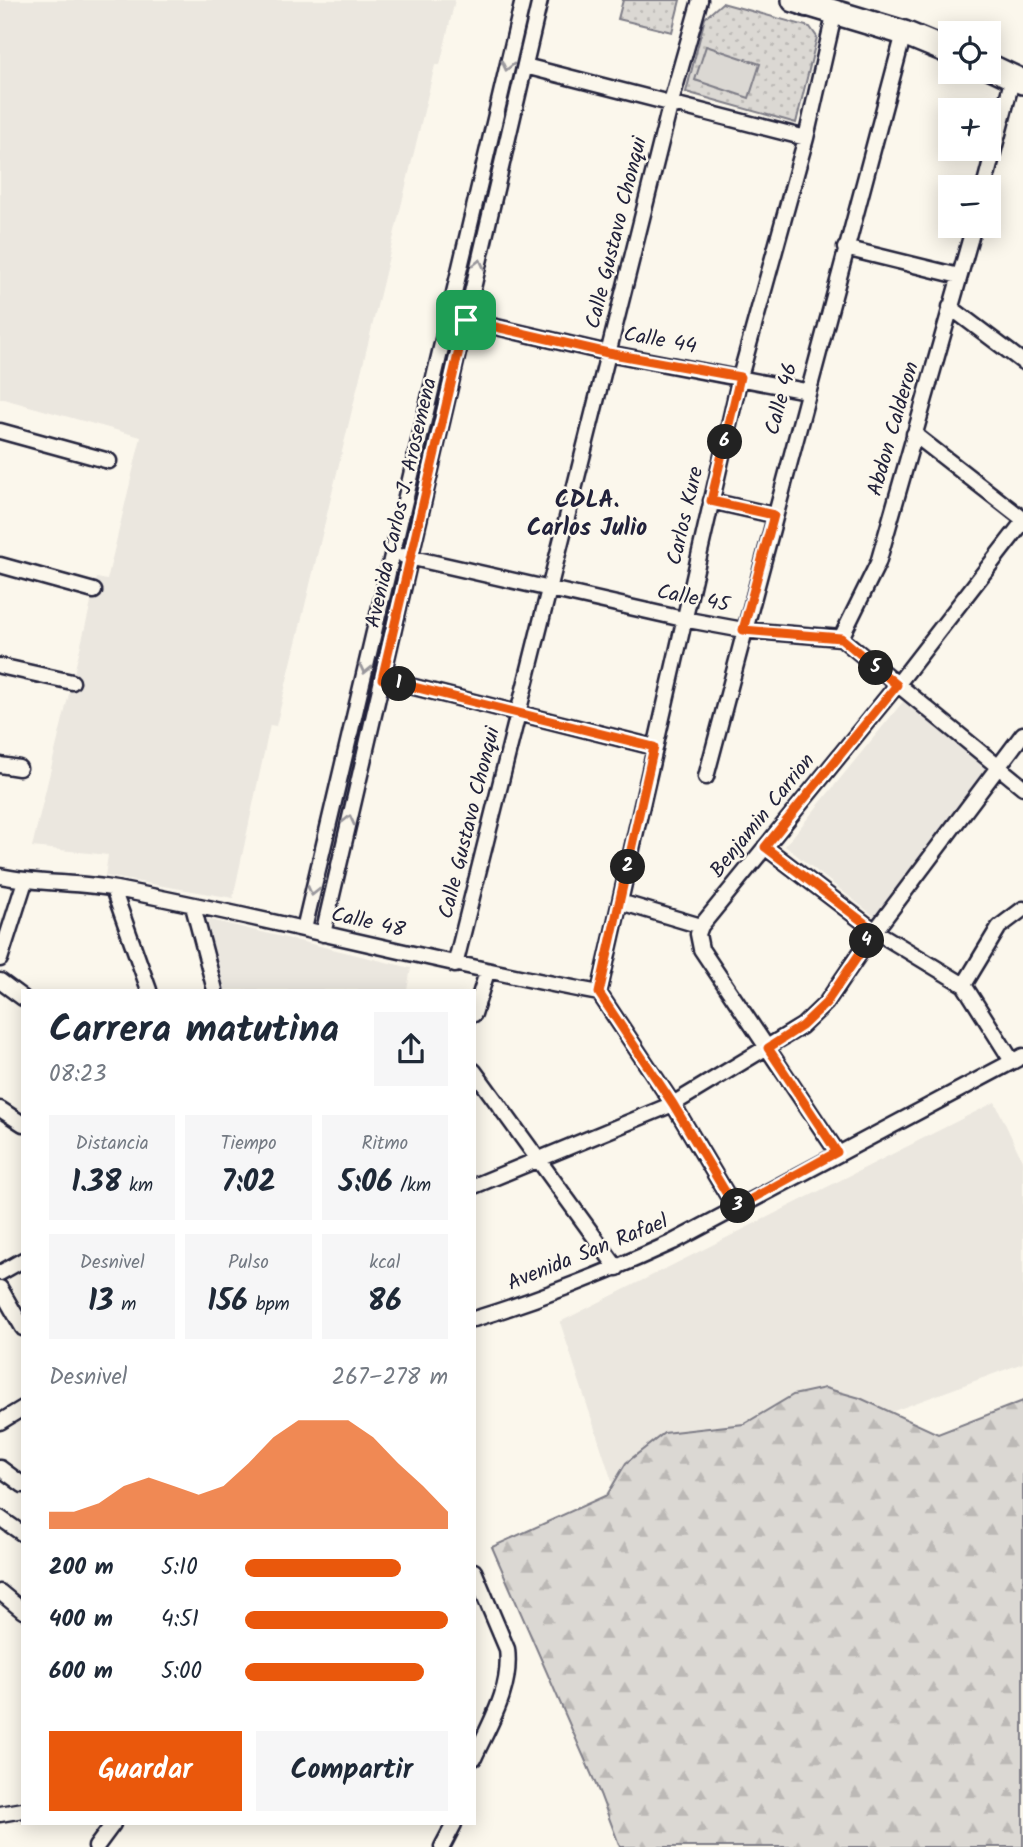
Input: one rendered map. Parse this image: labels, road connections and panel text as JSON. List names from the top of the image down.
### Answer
{
  "streets": {
    "street": [
      "Calle Gustavo Chonqui",
      "Calle 44",
      "Calle 46",
      "Abdon Calderon",
      "Avenida Carlos J. Arosemena",
      "Carlos Kure",
      "Calle 45",
      "Benjamin Carrion",
      "Calle 48",
      "Avenida San Rafael"
    ]
  },
  "crossings": [
    ["Calle Gustavo Chonqui", "Calle 44"],
    ["Calle Gustavo Chonqui", "Calle 45"],
    ["Calle Gustavo Chonqui", "Calle 48"],
    ["Calle 44", "Calle 46"],
    ["Calle 44", "Avenida Carlos J. Arosemena"],
    ["Calle 44", "Carlos Kure"],
    ["Calle 46", "Calle 45"],
    ["Abdon Calderon", "Calle 45"],
    ["Avenida Carlos J. Arosemena", "Calle 45"],
    ["Avenida Carlos J. Arosemena", "Calle 48"],
    ["Carlos Kure", "Calle 45"],
    ["Carlos Kure", "Calle 48"]
  ],
  "districts": ["CDLA. Carlos Julio"],
  "page": {
    "map_buttons": ["+", "−"],
    "pins": [
      "6",
      "5",
      "1",
      "2",
      "4",
      "3"
    ],
    "heading": ["Carrera matutina", "08:23"],
    "stats": [
      ["Distancia", "1.38 km"],
      ["Tiempo", "7:02"],
      ["Ritmo", "5:06 /km"],
      ["Desnivel", "13 m"],
      ["Pulso", "156 bpm"],
      ["kcal", "86"]
    ],
    "chart": ["Desnivel", "267–278 m"],
    "list": [
      {
        "name": "200 m",
        "note": "5:10"
      },
      {
        "name": "400 m",
        "note": "4:51"
      },
      {
        "name": "600 m",
        "note": "5:00"
      }
    ],
    "buttons": ["Guardar", "Compartir"]
  }
}
